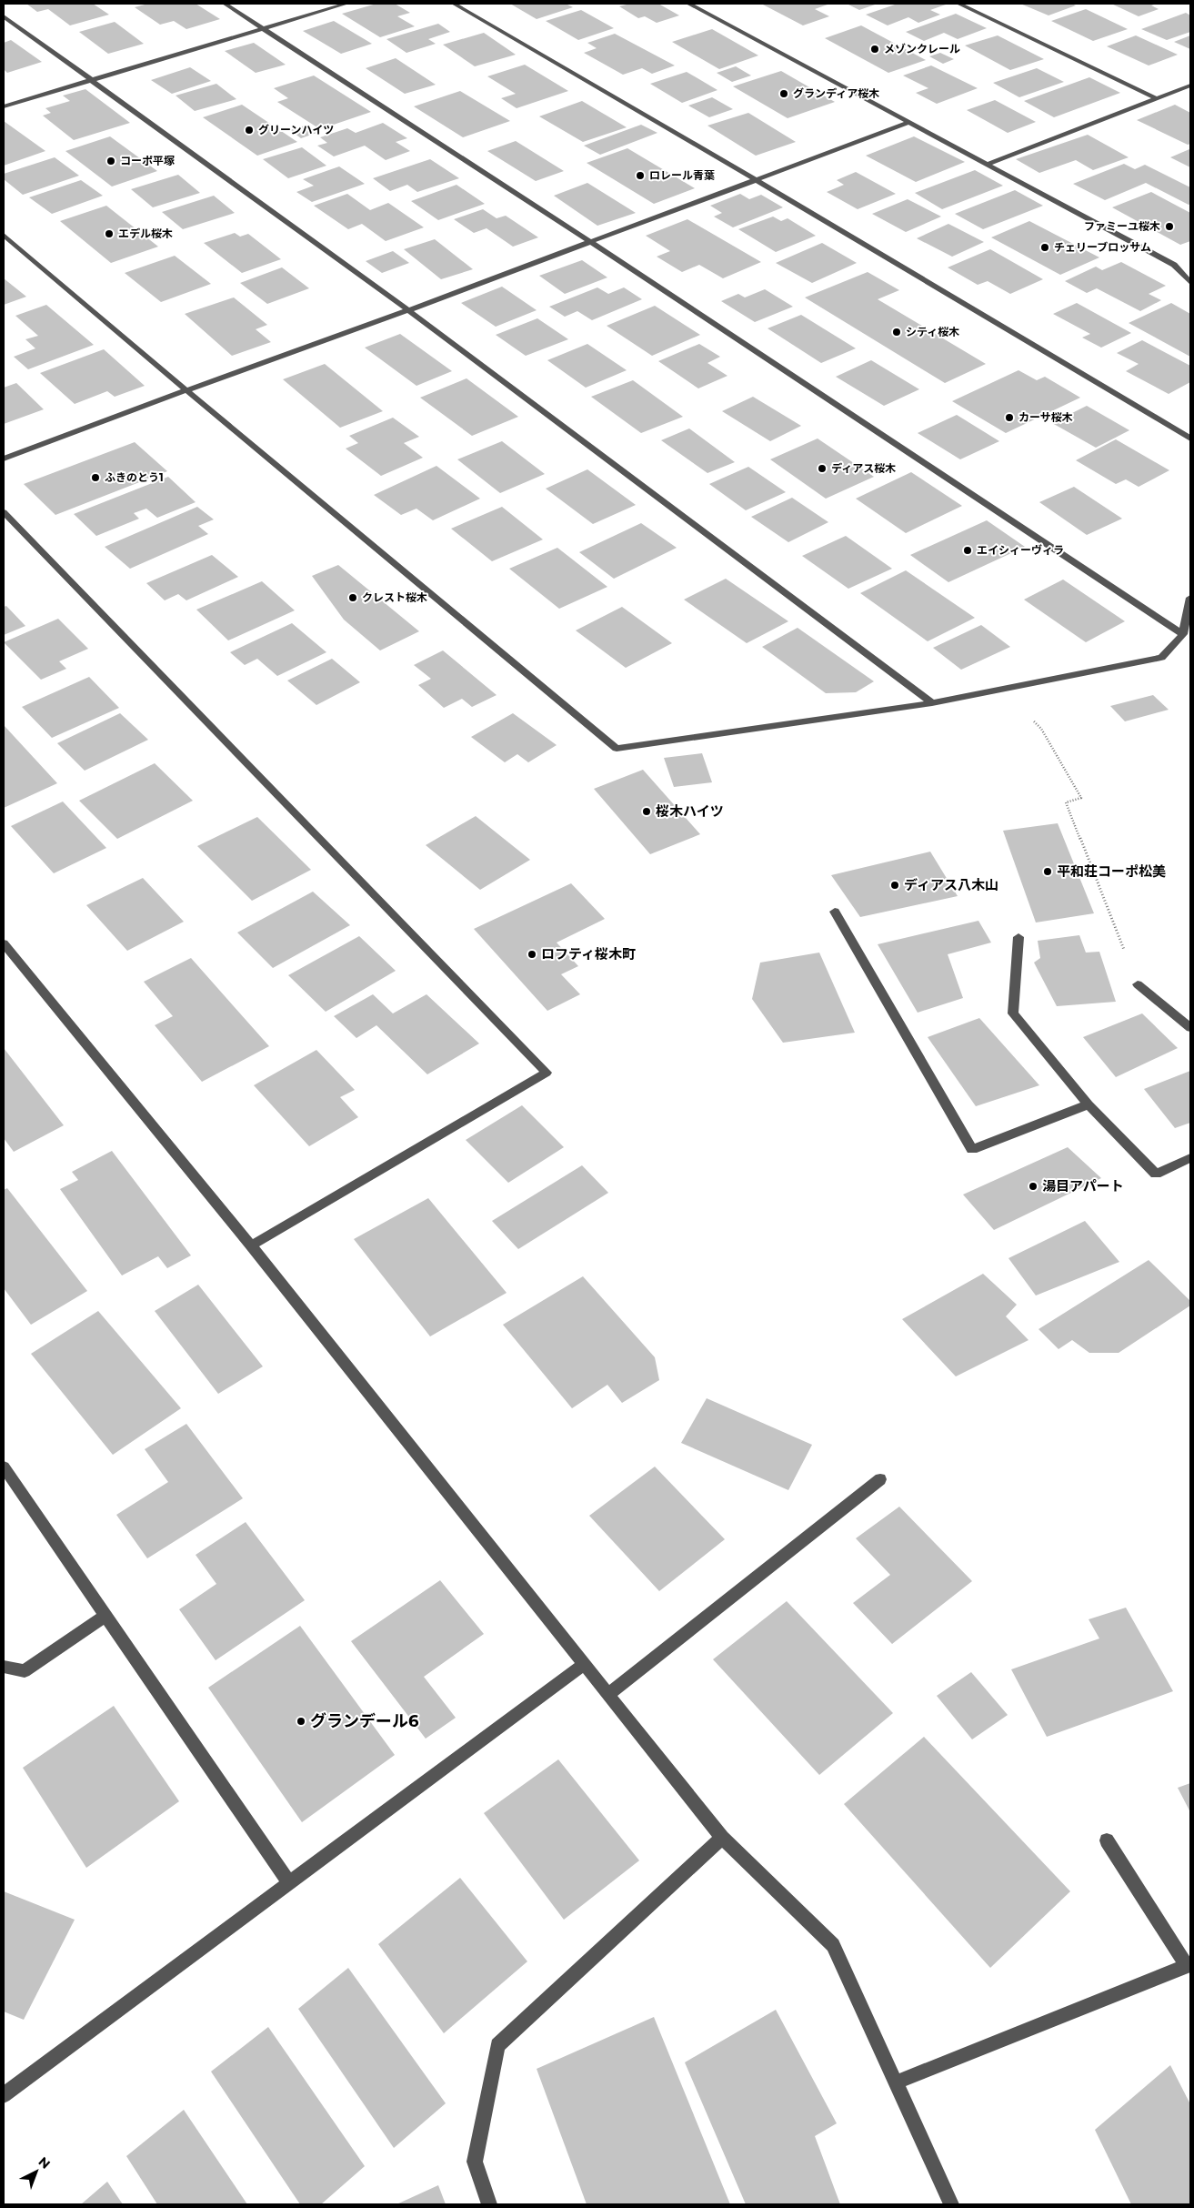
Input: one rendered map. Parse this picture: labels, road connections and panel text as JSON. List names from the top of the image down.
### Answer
{
  "places": [
    "メゾンクレール",
    "グランディア桜木",
    "グリーンハイツ",
    "コーポ平塚",
    "ロレール青葉",
    "ファミーユ桜木",
    "エデル桜木",
    "チェリーブロッサム",
    "シティ桜木",
    "カーサ桜木",
    "ディアス桜木",
    "ふきのとう1",
    "エイシィーヴィラ",
    "クレスト桜木",
    "桜木ハイツ",
    "平和荘コーポ松美",
    "ディアス八木山",
    "ロフティ桜木町",
    "湯目アパート",
    "グランデール6"
  ],
  "north": "top right"
}
